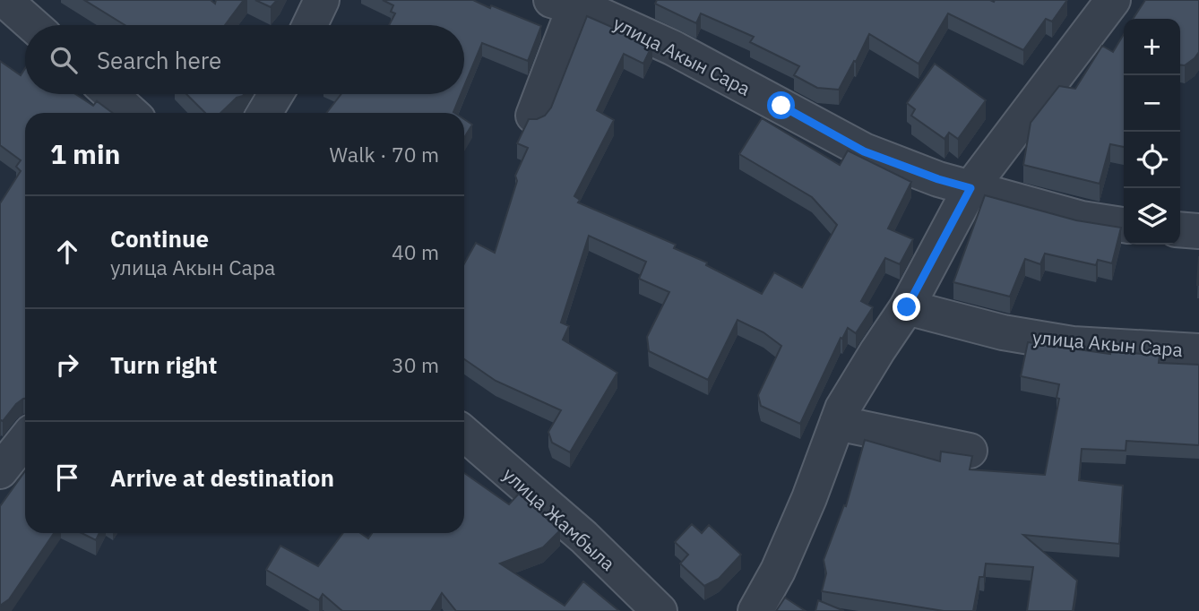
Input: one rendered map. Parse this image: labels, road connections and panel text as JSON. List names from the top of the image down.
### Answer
{
  "streets": {
    "street": ["улица Акын Сара", "улица Жамбыла"]
  },
  "page": {
    "map_buttons": ["+", "−"],
    "search": "Search here",
    "heading": ["1 min", "Walk · 70 m"],
    "list": [
      ["Continue", "улица Акын Сара", "40 m"],
      ["Turn right", "30 m"],
      "Arrive at destination"
    ]
  }
}
